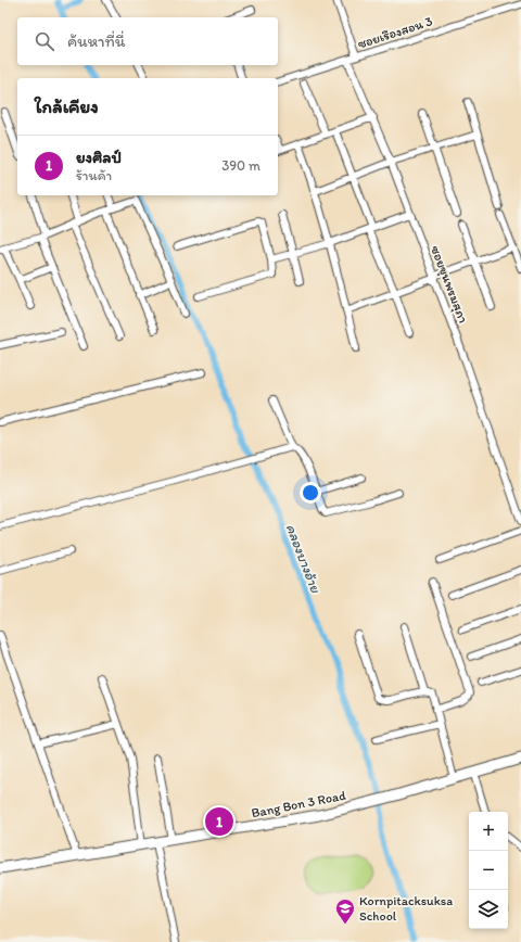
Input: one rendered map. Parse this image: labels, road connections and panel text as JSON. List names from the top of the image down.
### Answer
{
  "streets": {
    "main road": ["Bang Bon 3 Road"],
    "street": ["ซอยเรืองสอน 3", "ซอยขุนพรมสุภา"]
  },
  "crossings": [
    ["ซอยเรืองสอน 3", "ซอยขุนพรมสุภา"]
  ],
  "water": ["คลองบางอ้าย"],
  "places": {
    "school or university": ["Kornpitacksuksa School"]
  },
  "page": {
    "search": "ค้นหาที่นี่",
    "heading": "ใกล้เคียง",
    "list": [
      {
        "mark": "1",
        "name": "ยงศิลป์",
        "note": "ร้านค้า",
        "value": "390 m"
      }
    ],
    "pins": "1",
    "map_buttons": ["+", "−"]
  }
}
